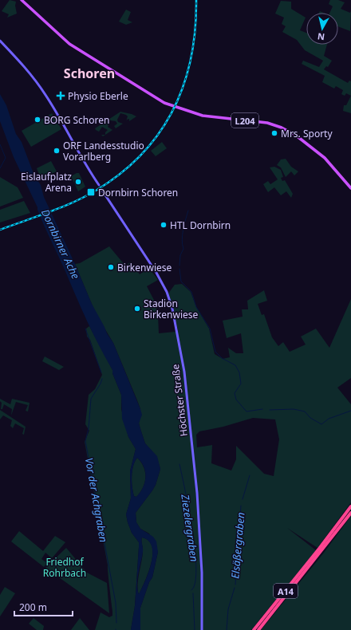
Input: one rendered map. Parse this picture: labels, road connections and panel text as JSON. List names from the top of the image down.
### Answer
{
  "streets": {
    "highway": ["A14"],
    "main road": ["L204", "Höchster Straße"]
  },
  "districts": ["Schoren"],
  "water": [
    "Dornbirner Ache",
    "Vor der Achgraben",
    "Ziezelergraben",
    "Elsäßergraben"
  ],
  "parks": ["Friedhof Rohrbach"],
  "places": {
    "health": ["Physio Eberle"],
    "other": [
      "BORG Schoren",
      "Mrs. Sporty",
      "ORF Landesstudio Vorarlberg",
      "Eislaufplatz Arena",
      "HTL Dornbirn",
      "Birkenwiese",
      "Stadion Birkenwiese"
    ],
    "transit": ["Dornbirn Schoren"]
  },
  "scale_bar": "200 m",
  "north": "bottom"
}
